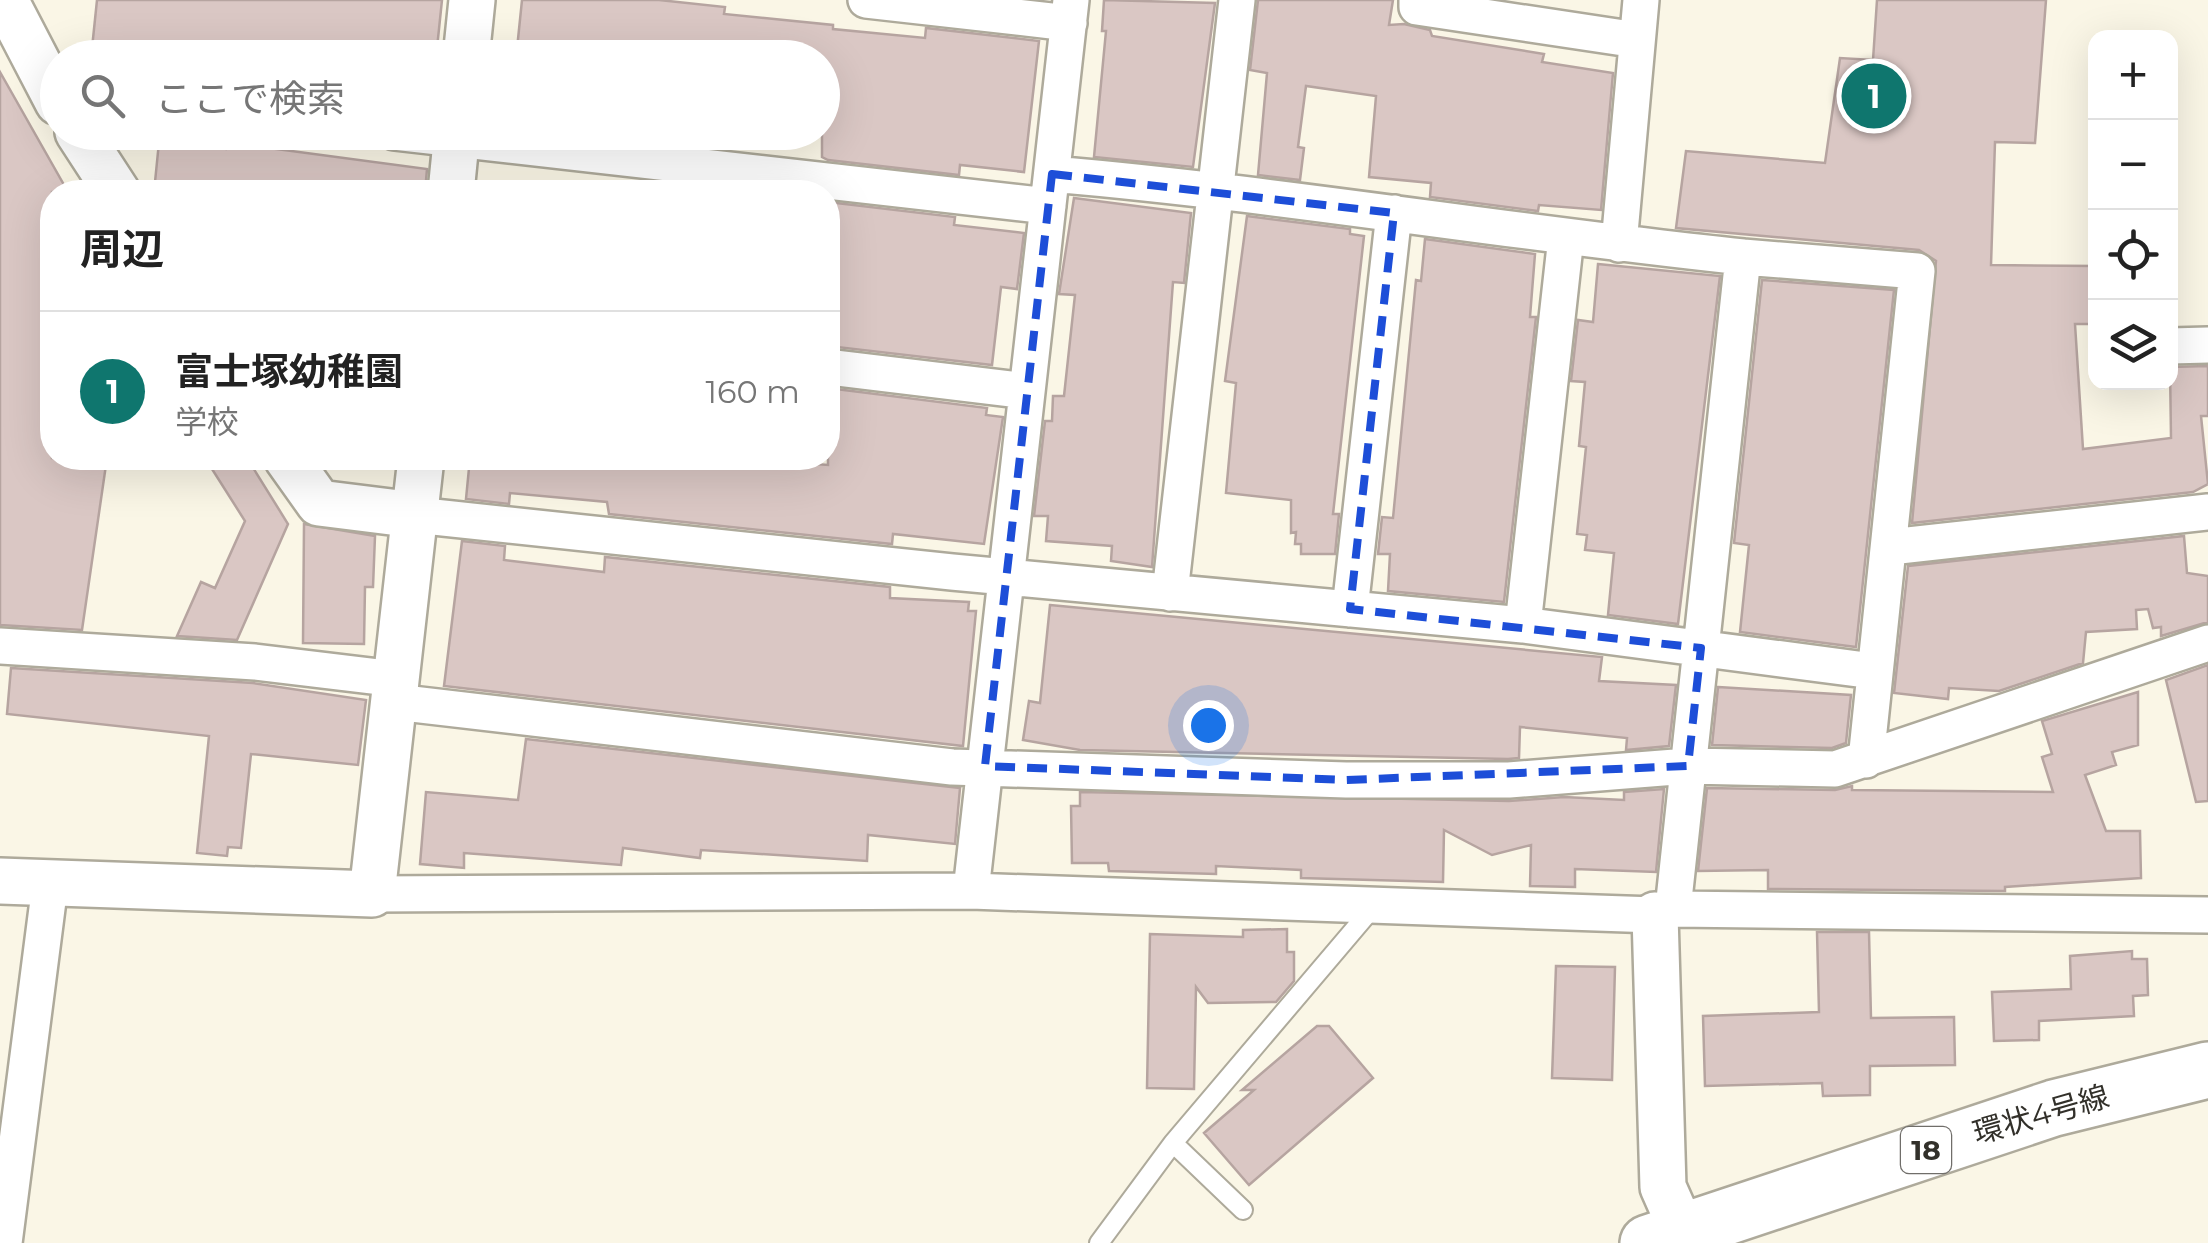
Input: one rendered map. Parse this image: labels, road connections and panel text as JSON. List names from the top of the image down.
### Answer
{
  "streets": {
    "main road": ["環状4号線", "18"]
  },
  "page": {
    "map_buttons": ["+", "−"],
    "search": "ここで検索",
    "pins": "1",
    "heading": "周辺",
    "list": [
      {
        "mark": "1",
        "name": "富士塚幼稚園",
        "note": "学校",
        "value": "160 m"
      }
    ]
  }
}
